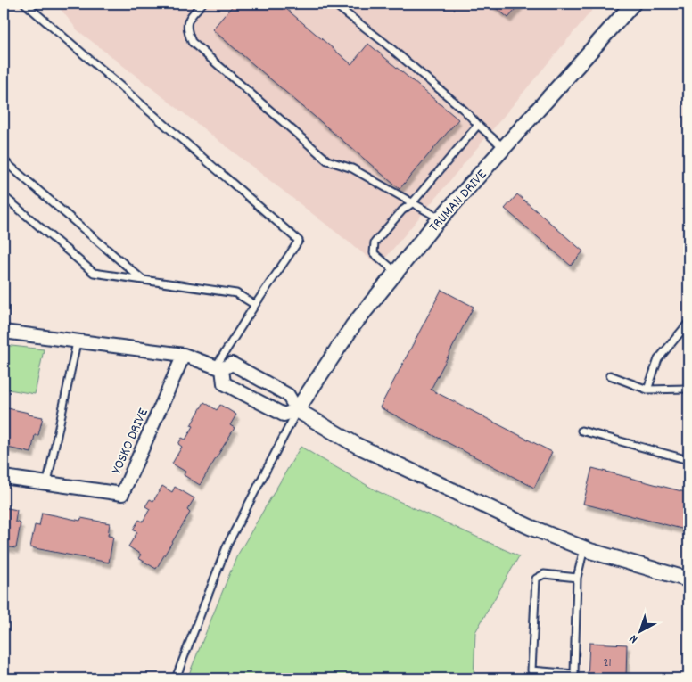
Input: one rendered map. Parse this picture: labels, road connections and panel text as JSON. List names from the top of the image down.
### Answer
{
  "streets": {
    "street": ["TRUMAN DRIVE", "YOSKO DRIVE"]
  },
  "house_numbers": ["21"],
  "north": "bottom left"
}
